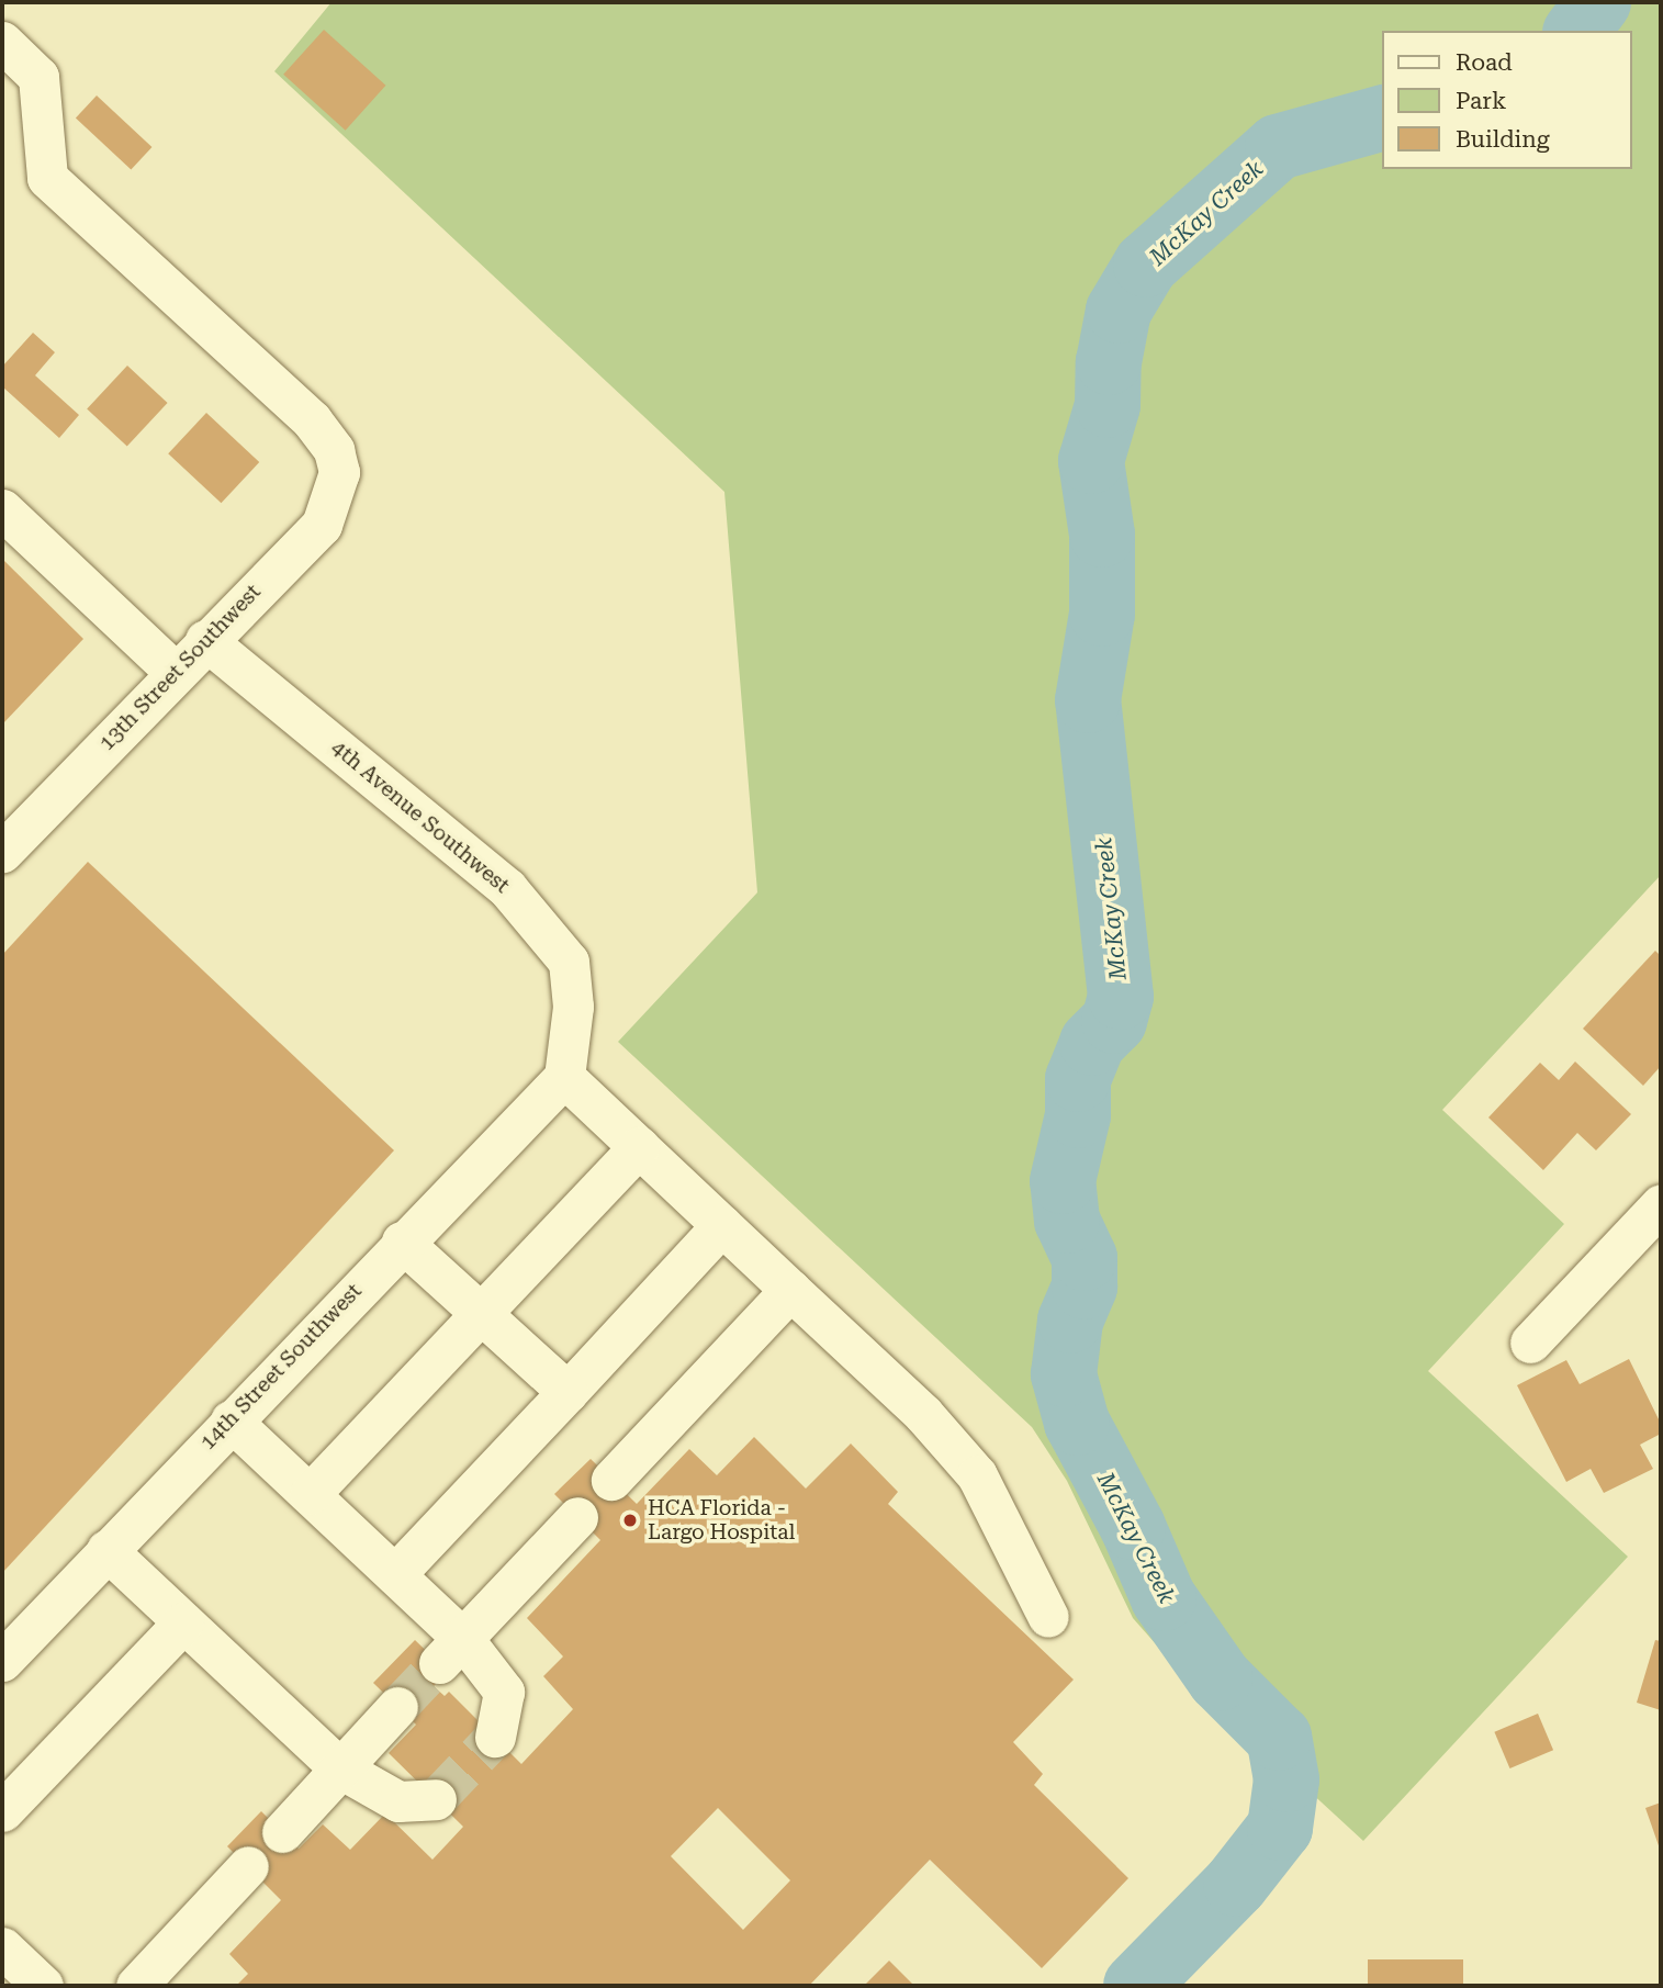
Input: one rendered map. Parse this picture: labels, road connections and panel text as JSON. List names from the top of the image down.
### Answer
{
  "streets": {
    "street": ["13th Street Southwest", "4th Avenue Southwest", "14th Street Southwest"]
  },
  "crossings": [
    ["13th Street Southwest", "4th Avenue Southwest"],
    ["4th Avenue Southwest", "14th Street Southwest"]
  ],
  "water": ["McKay Creek"],
  "places": ["HCA Florida - Largo Hospital"],
  "legend": ["Road", "Park", "Building"]
}
